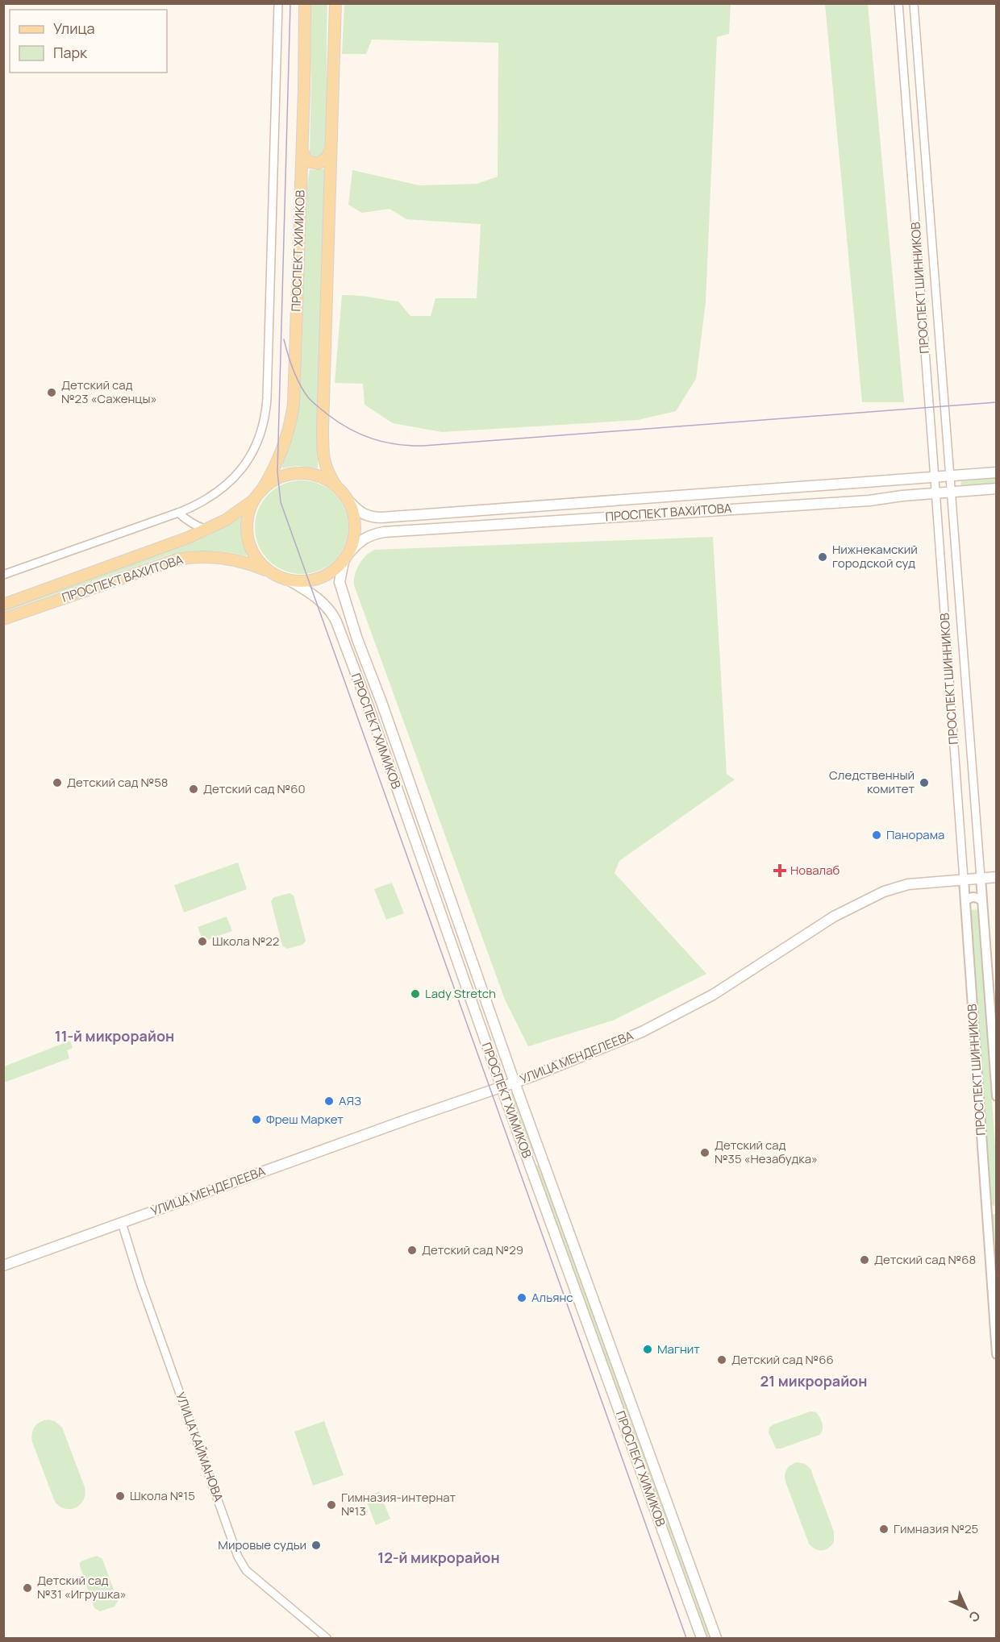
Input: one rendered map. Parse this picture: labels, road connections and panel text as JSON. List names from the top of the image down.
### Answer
{
  "streets": {
    "main road": ["ПРОСПЕКТ ХИМИКОВ", "ПРОСПЕКТ ВАХИТОВА", "УЛИЦА МЕНДЕЛЕЕВА"],
    "street": ["ПРОСПЕКТ ШИННИКОВ", "УЛИЦА КАЙМАНОВА"]
  },
  "crossings": [
    ["ПРОСПЕКТ ХИМИКОВ", "ПРОСПЕКТ ВАХИТОВА"],
    ["ПРОСПЕКТ ХИМИКОВ", "УЛИЦА МЕНДЕЛЕЕВА"],
    ["ПРОСПЕКТ ШИННИКОВ", "ПРОСПЕКТ ВАХИТОВА"],
    ["ПРОСПЕКТ ШИННИКОВ", "УЛИЦА МЕНДЕЛЕЕВА"],
    ["УЛИЦА МЕНДЕЛЕЕВА", "УЛИЦА КАЙМАНОВА"]
  ],
  "districts": ["11-й микрорайон", "21 микрорайон", "12-й микрорайон"],
  "places": {
    "other": [
      "Детский сад №23 «Саженцы»",
      "Нижнекамский городской суд",
      "Детский сад №58",
      "Следственный комитет",
      "Детский сад №60",
      "Панорама",
      "Школа №22",
      "Lady Stretch",
      "АЯЗ",
      "Фреш Маркет",
      "Детский сад №35 «Незабудка»",
      "Детский сад №29",
      "Детский сад №68",
      "Альянс",
      "Магнит",
      "Детский сад №66",
      "Школа №15",
      "Гимназия-интернат №13",
      "Гимназия №25",
      "Мировые судьи",
      "Детский сад №31 «Игрушка»"
    ],
    "health": ["Новалаб"]
  },
  "legend": ["Улица", "Парк"],
  "north": "bottom right"
}
